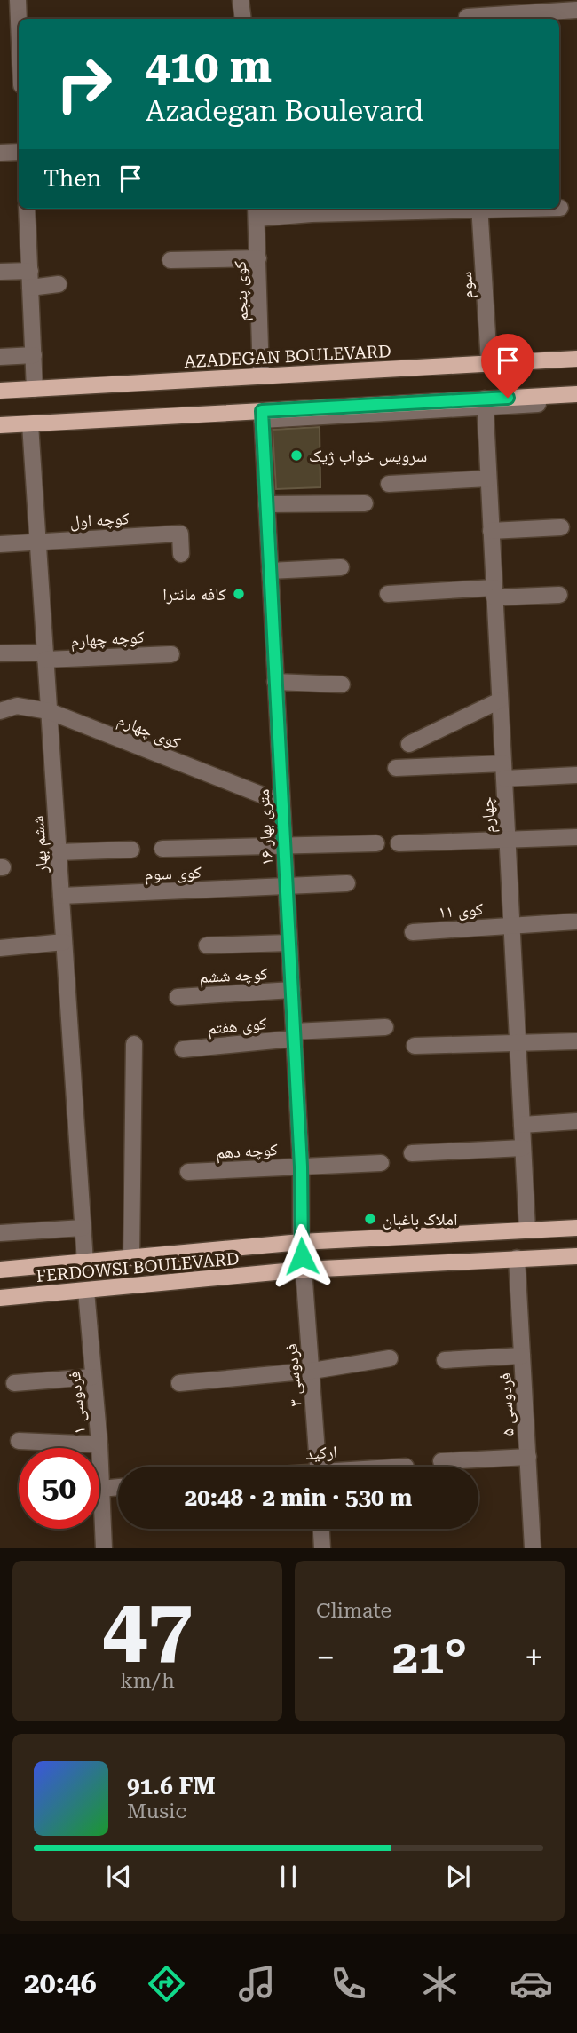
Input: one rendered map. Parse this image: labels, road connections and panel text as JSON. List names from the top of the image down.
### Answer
{
  "streets": {
    "main road": ["AZADEGAN BOULEVARD", "FERDOWSI BOULEVARD"],
    "street": [
      "سوم",
      "کوی پنجم",
      "کوچه اول",
      "کوچه چهارم",
      "کوی چهارم",
      "چهارم",
      "۱۶ متری بهار",
      "ششم بهار",
      "کوی سوم",
      "کوی ۱۱",
      "کوچه ششم",
      "کوی هفتم",
      "کوچه دهم",
      "فردوسی ۳",
      "فردوسی ۱",
      "فردوسی ۵"
    ]
  },
  "crossings": [
    ["سوم", "AZADEGAN BOULEVARD"],
    ["کوی پنجم", "AZADEGAN BOULEVARD"],
    ["کوچه اول", "ششم بهار"],
    ["کوچه چهارم", "ششم بهار"],
    ["کوی چهارم", "۱۶ متری بهار"],
    ["کوی چهارم", "ششم بهار"],
    ["چهارم", "کوی ۱۱"],
    ["چهارم", "FERDOWSI BOULEVARD"],
    ["۱۶ متری بهار", "کوی سوم"],
    ["۱۶ متری بهار", "کوچه ششم"],
    ["۱۶ متری بهار", "کوی هفتم"],
    ["۱۶ متری بهار", "کوچه دهم"],
    ["۱۶ متری بهار", "FERDOWSI BOULEVARD"],
    ["ششم بهار", "کوی سوم"],
    ["ششم بهار", "FERDOWSI BOULEVARD"],
    ["FERDOWSI BOULEVARD", "فردوسی ۳"],
    ["FERDOWSI BOULEVARD", "فردوسی ۱"],
    ["FERDOWSI BOULEVARD", "فردوسی ۵"]
  ],
  "places": ["سرویس خواب ژیک", "کافه مانترا", "املاک باغبان"],
  "page": {
    "turn": ["410 m", "Azadegan Boulevard"],
    "then": "Then",
    "limit": "50",
    "trip": "20:48 · 2 min · 530 m",
    "tile": [
      ["47", "km/h"],
      "Climate"
    ],
    "heat": ["−", "21°", "+"],
    "song": ["91.6 FM", "Music"],
    "tabs": "20:46"
  }
}
